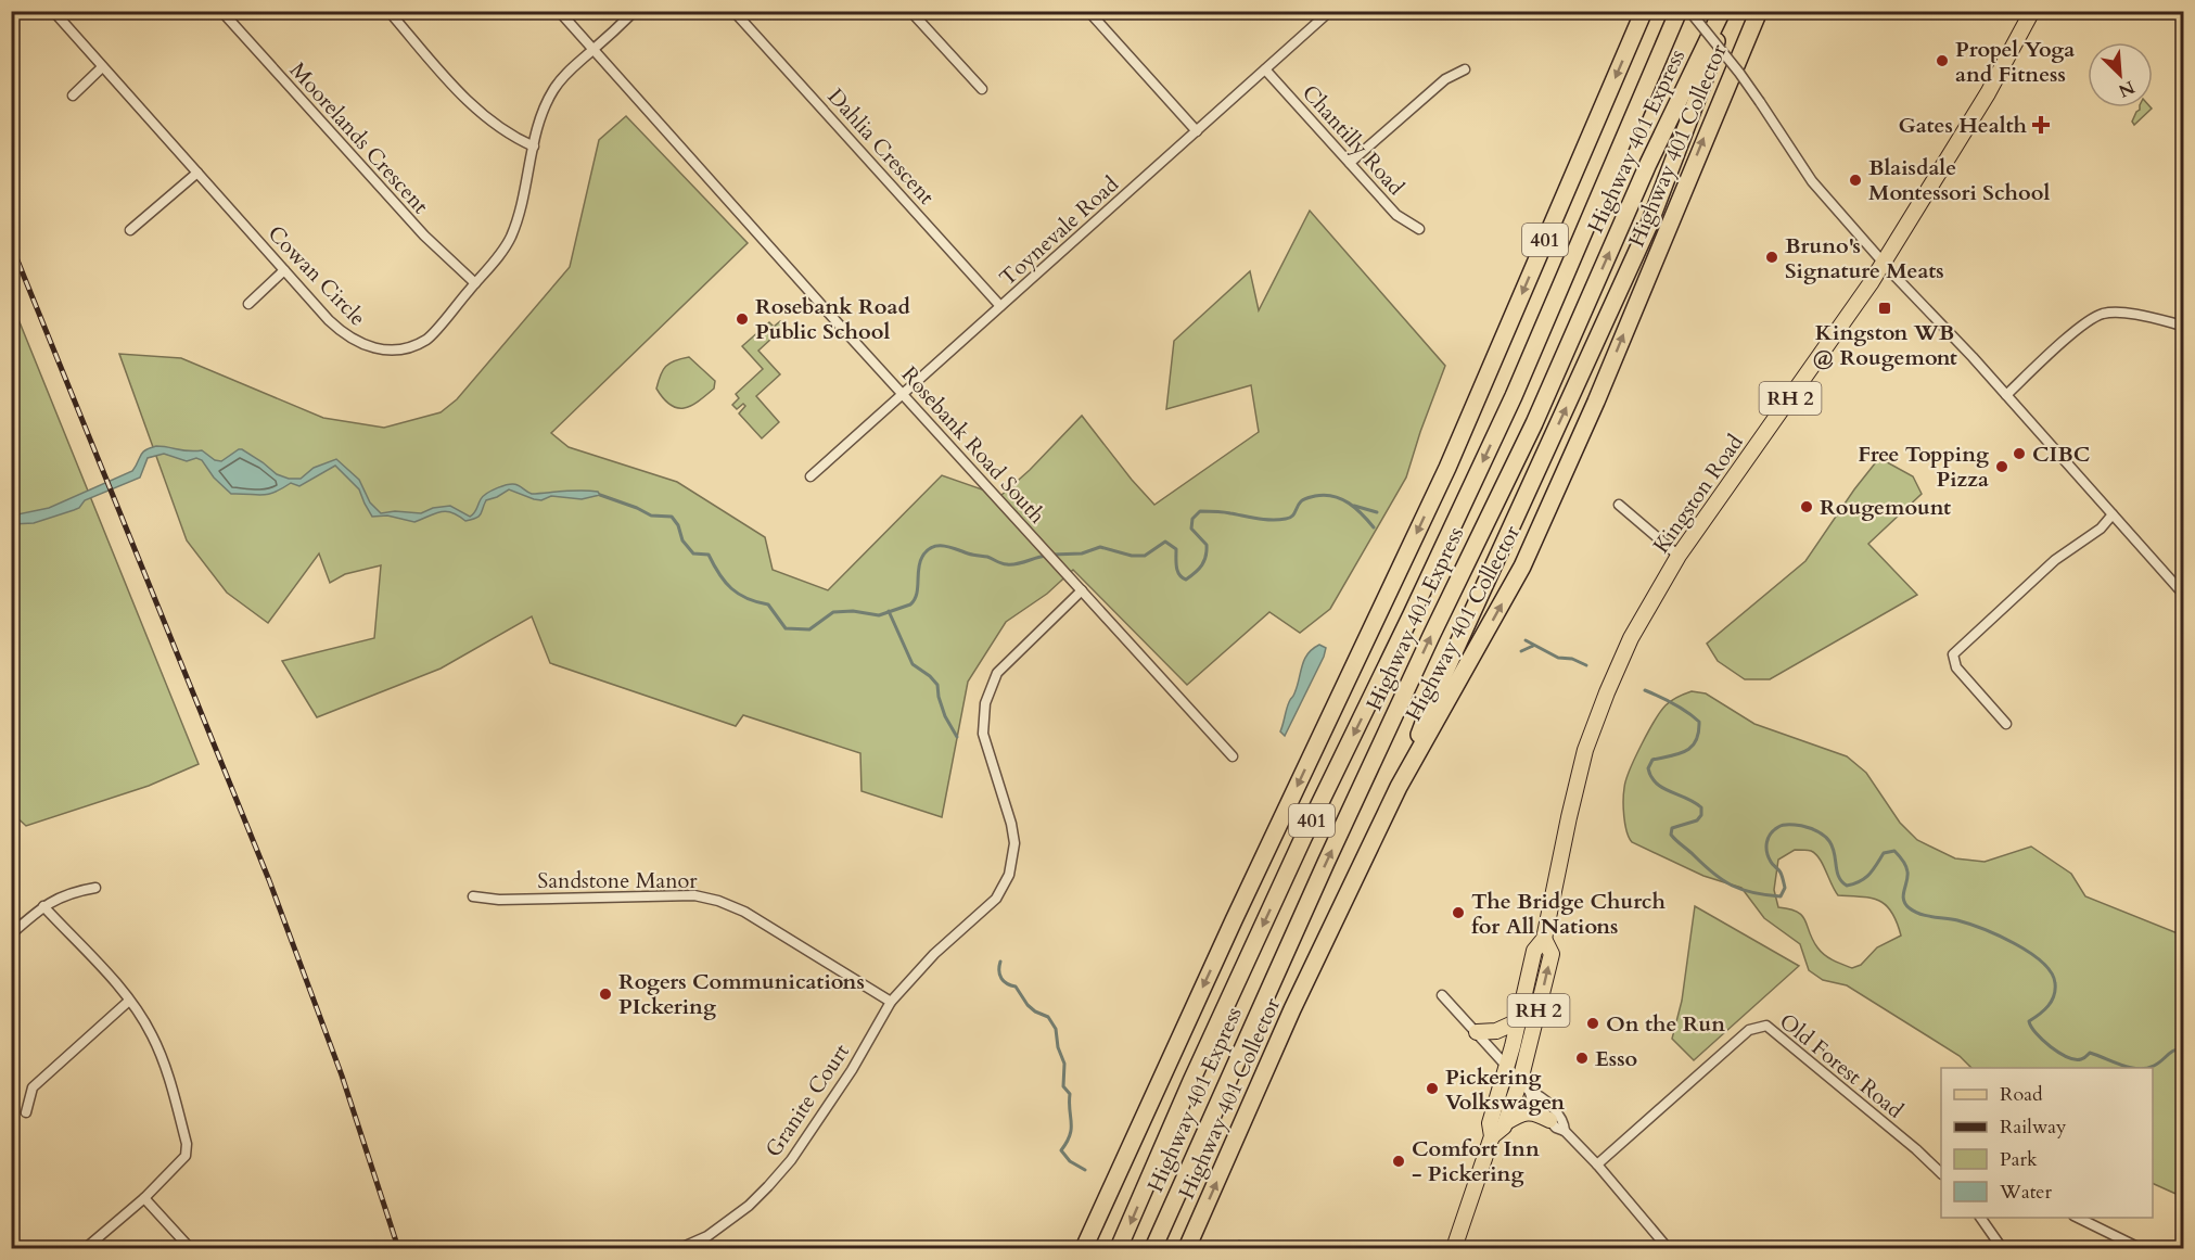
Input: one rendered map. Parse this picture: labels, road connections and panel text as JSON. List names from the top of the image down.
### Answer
{
  "streets": {
    "highway": ["Highway 401 Express", "Highway 401 Collector", "401"],
    "main road": ["RH 2", "Kingston Road"],
    "street": [
      "Moorelands Crescent",
      "Chantilly Road",
      "Dahlia Crescent",
      "Toynevale Road",
      "Cowan Circle",
      "Rosebank Road South",
      "Sandstone Manor",
      "Old Forest Road",
      "Granite Court"
    ]
  },
  "crossings": [
    ["Moorelands Crescent", "Cowan Circle"],
    ["Chantilly Road", "Toynevale Road"],
    ["Dahlia Crescent", "Toynevale Road"],
    ["Toynevale Road", "Rosebank Road South"],
    ["Cowan Circle", "Rosebank Road South"],
    ["Rosebank Road South", "Granite Court"],
    ["Sandstone Manor", "Granite Court"]
  ],
  "places": {
    "other": [
      "Propel Yoga and Fitness",
      "Blaisdale Montessori School",
      "Bruno's Signature Meats",
      "Rosebank Road Public School",
      "CIBC",
      "Free Topping Pizza",
      "Rougemount",
      "The Bridge Church for All Nations",
      "Rogers Communications PIckering",
      "On the Run",
      "Esso",
      "Pickering Volkswagen",
      "Comfort Inn - Pickering"
    ],
    "health": ["Gates Health"],
    "transit": ["Kingston WB @ Rougemont"]
  },
  "legend": [
    "Road",
    "Railway",
    "Park",
    "Water"
  ],
  "north": "bottom right"
}
